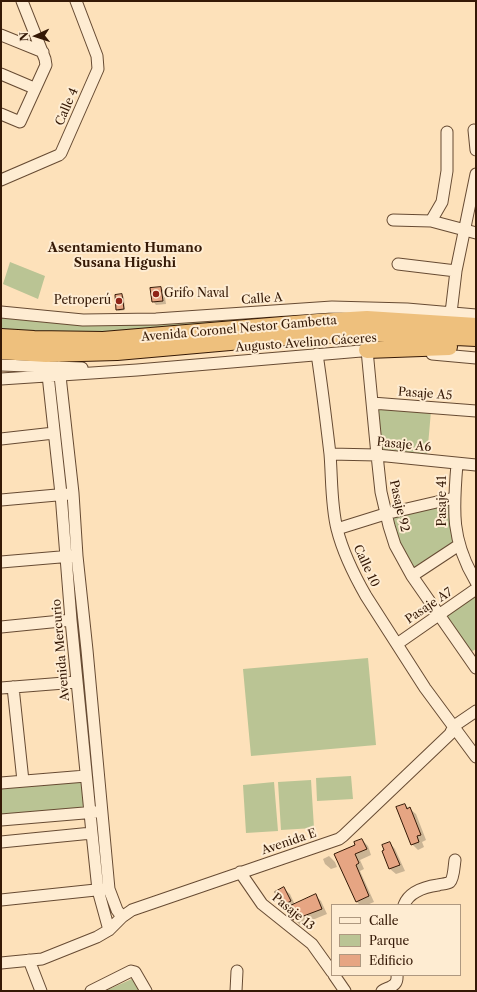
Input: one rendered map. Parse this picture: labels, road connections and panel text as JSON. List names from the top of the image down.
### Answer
{
  "streets": {
    "highway": ["Avenida Coronel Nestor Gambetta"],
    "street": [
      "Calle 4",
      "Calle A",
      "Augusto Avelino Cáceres",
      "Pasaje A5",
      "Pasaje A6",
      "Pasaje 41",
      "Pasaje 92",
      "Calle 10",
      "Pasaje A7",
      "Avenida Mercurio",
      "Avenida E",
      "Pasaje 13"
    ]
  },
  "crossings": [
    ["Augusto Avelino Cáceres", "Pasaje 92"],
    ["Augusto Avelino Cáceres", "Calle 10"],
    ["Augusto Avelino Cáceres", "Avenida Mercurio"],
    ["Pasaje A5", "Pasaje 92"],
    ["Pasaje A6", "Pasaje 41"],
    ["Pasaje A6", "Pasaje 92"],
    ["Pasaje A6", "Calle 10"],
    ["Pasaje 92", "Pasaje A7"],
    ["Calle 10", "Pasaje A7"],
    ["Calle 10", "Avenida E"],
    ["Avenida Mercurio", "Avenida E"],
    ["Avenida E", "Pasaje 13"]
  ],
  "districts": ["Asentamiento Humano Susana Higushi"],
  "places": ["Grifo Naval", "Petroperú"],
  "legend": ["Calle", "Parque", "Edificio"],
  "north": "left"
}
